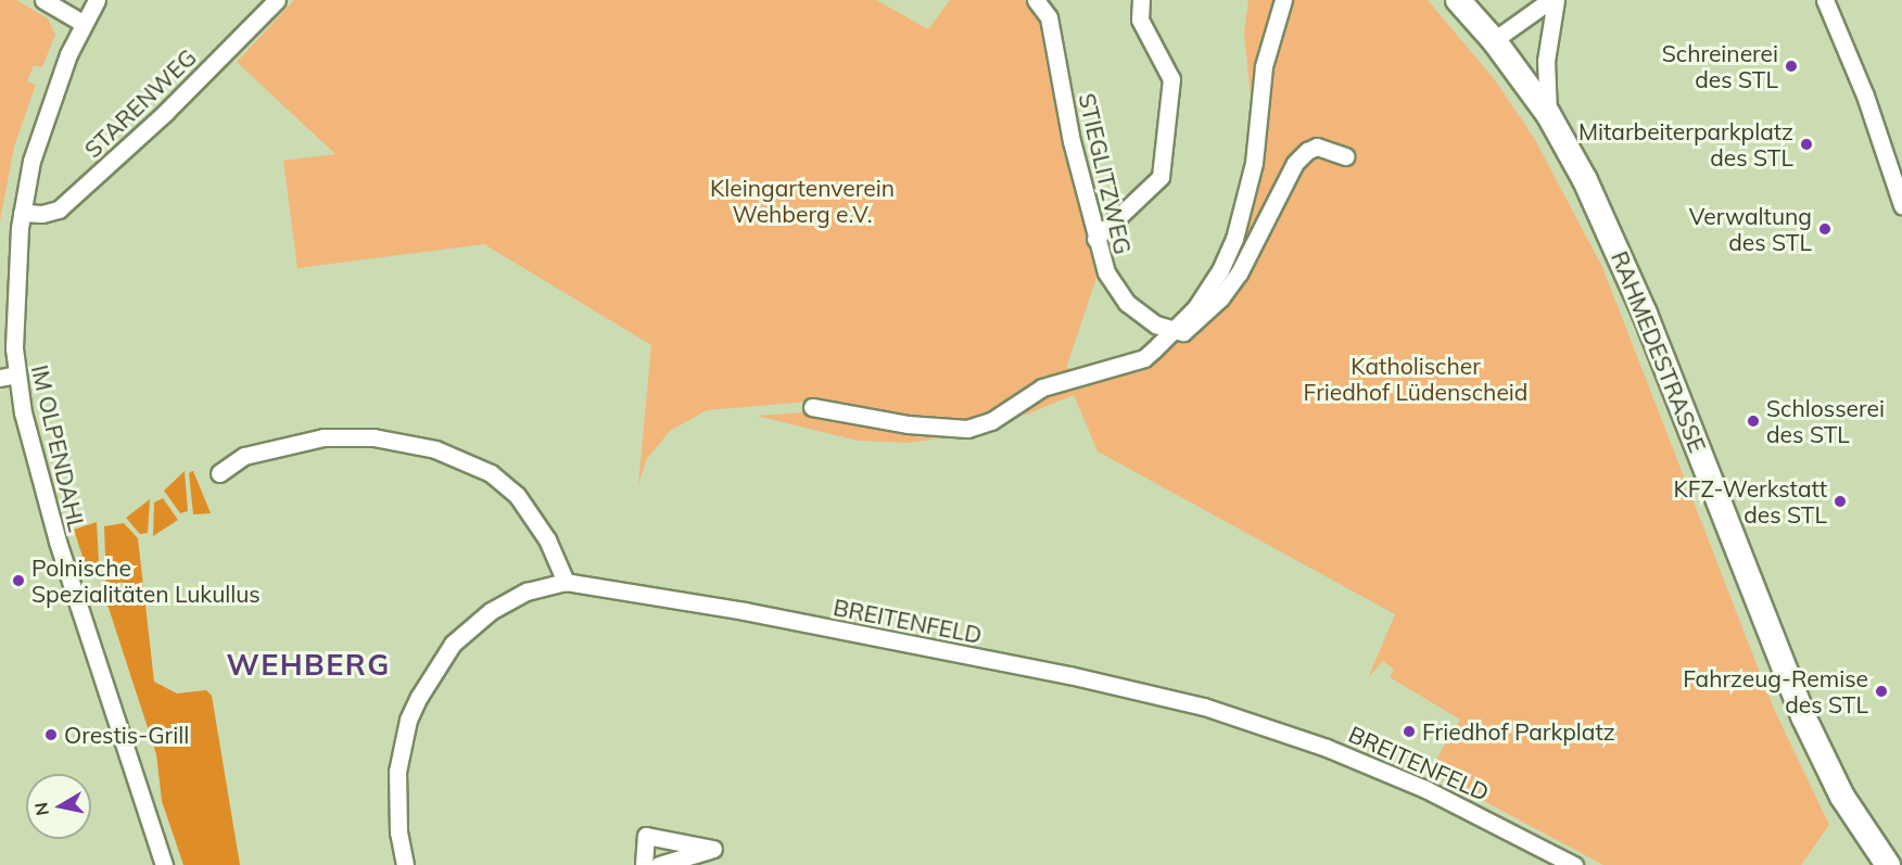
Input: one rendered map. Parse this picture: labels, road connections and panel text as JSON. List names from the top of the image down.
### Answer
{
  "streets": {
    "main road": ["RAHMEDESTRASSE"],
    "street": [
      "STARENWEG",
      "STIEGLITZWEG",
      "IM OLPENDAHL",
      "BREITENFELD"
    ]
  },
  "crossings": [
    ["STARENWEG", "IM OLPENDAHL"]
  ],
  "districts": ["WEHBERG"],
  "parks": ["Kleingartenverein Wehberg e.V.", "Katholischer Friedhof Lüdenscheid"],
  "places": [
    "Schreinerei des STL",
    "Mitarbeiterparkplatz des STL",
    "Verwaltung des STL",
    "Schlosserei des STL",
    "KFZ-Werkstatt des STL",
    "Polnische Spezialitäten Lukullus",
    "Fahrzeug-Remise des STL",
    "Friedhof Parkplatz",
    "Orestis-Grill"
  ],
  "north": "left"
}
